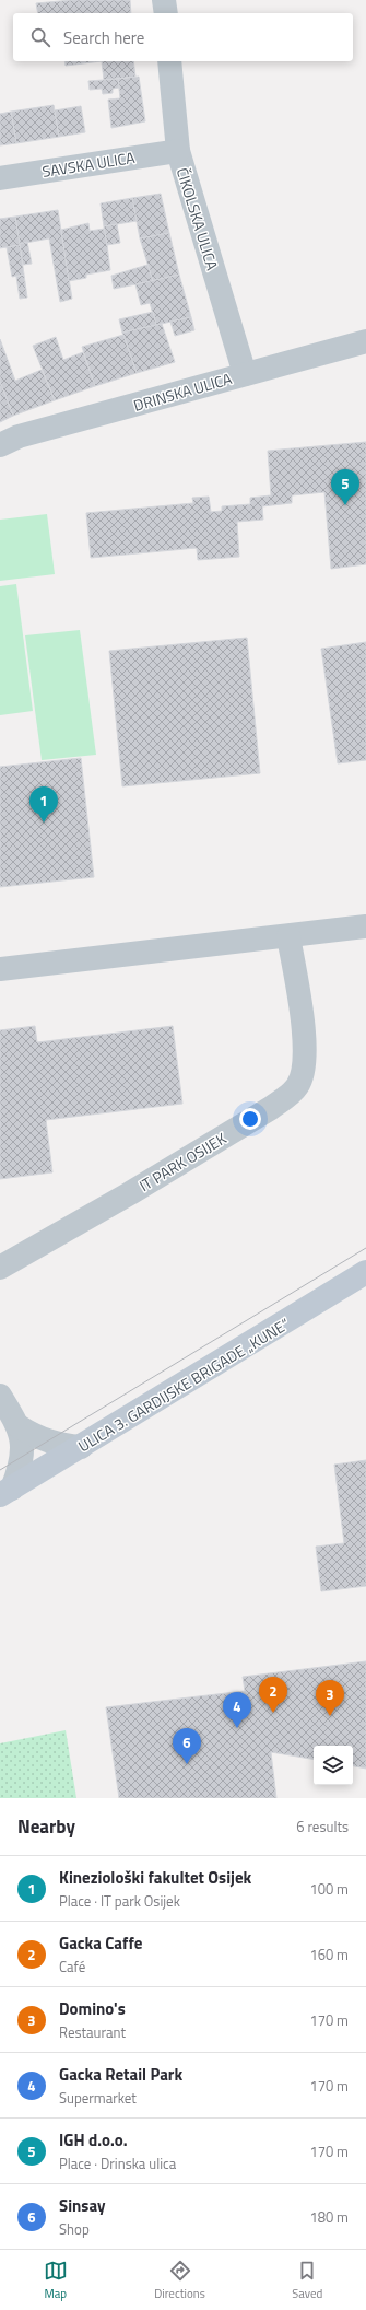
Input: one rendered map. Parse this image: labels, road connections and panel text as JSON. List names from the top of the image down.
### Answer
{
  "streets": {
    "street": [
      "SAVSKA ULICA",
      "ČIKOLSKA ULICA",
      "DRINSKA ULICA",
      "IT PARK OSIJEK",
      "ULICA 3. GARDIJSKE BRIGADE „KUNE“"
    ]
  },
  "crossings": [
    ["SAVSKA ULICA", "ČIKOLSKA ULICA"],
    ["ČIKOLSKA ULICA", "DRINSKA ULICA"]
  ],
  "page": {
    "search": "Search here",
    "pins": [
      "5",
      "1",
      "2",
      "3",
      "4",
      "6"
    ],
    "heading": ["Nearby", "6 results"],
    "list": [
      {
        "mark": "1",
        "name": "Kineziološki fakultet Osijek",
        "note": "Place · IT park Osijek",
        "value": "100 m"
      },
      {
        "mark": "2",
        "name": "Gacka Caffe",
        "note": "Café",
        "value": "160 m"
      },
      {
        "mark": "3",
        "name": "Domino's",
        "note": "Restaurant",
        "value": "170 m"
      },
      {
        "mark": "4",
        "name": "Gacka Retail Park",
        "note": "Supermarket",
        "value": "170 m"
      },
      {
        "mark": "5",
        "name": "IGH d.o.o.",
        "note": "Place · Drinska ulica",
        "value": "170 m"
      },
      {
        "mark": "6",
        "name": "Sinsay",
        "note": "Shop",
        "value": "180 m"
      }
    ],
    "nav": ["Map", "Directions", "Saved"]
  }
}
